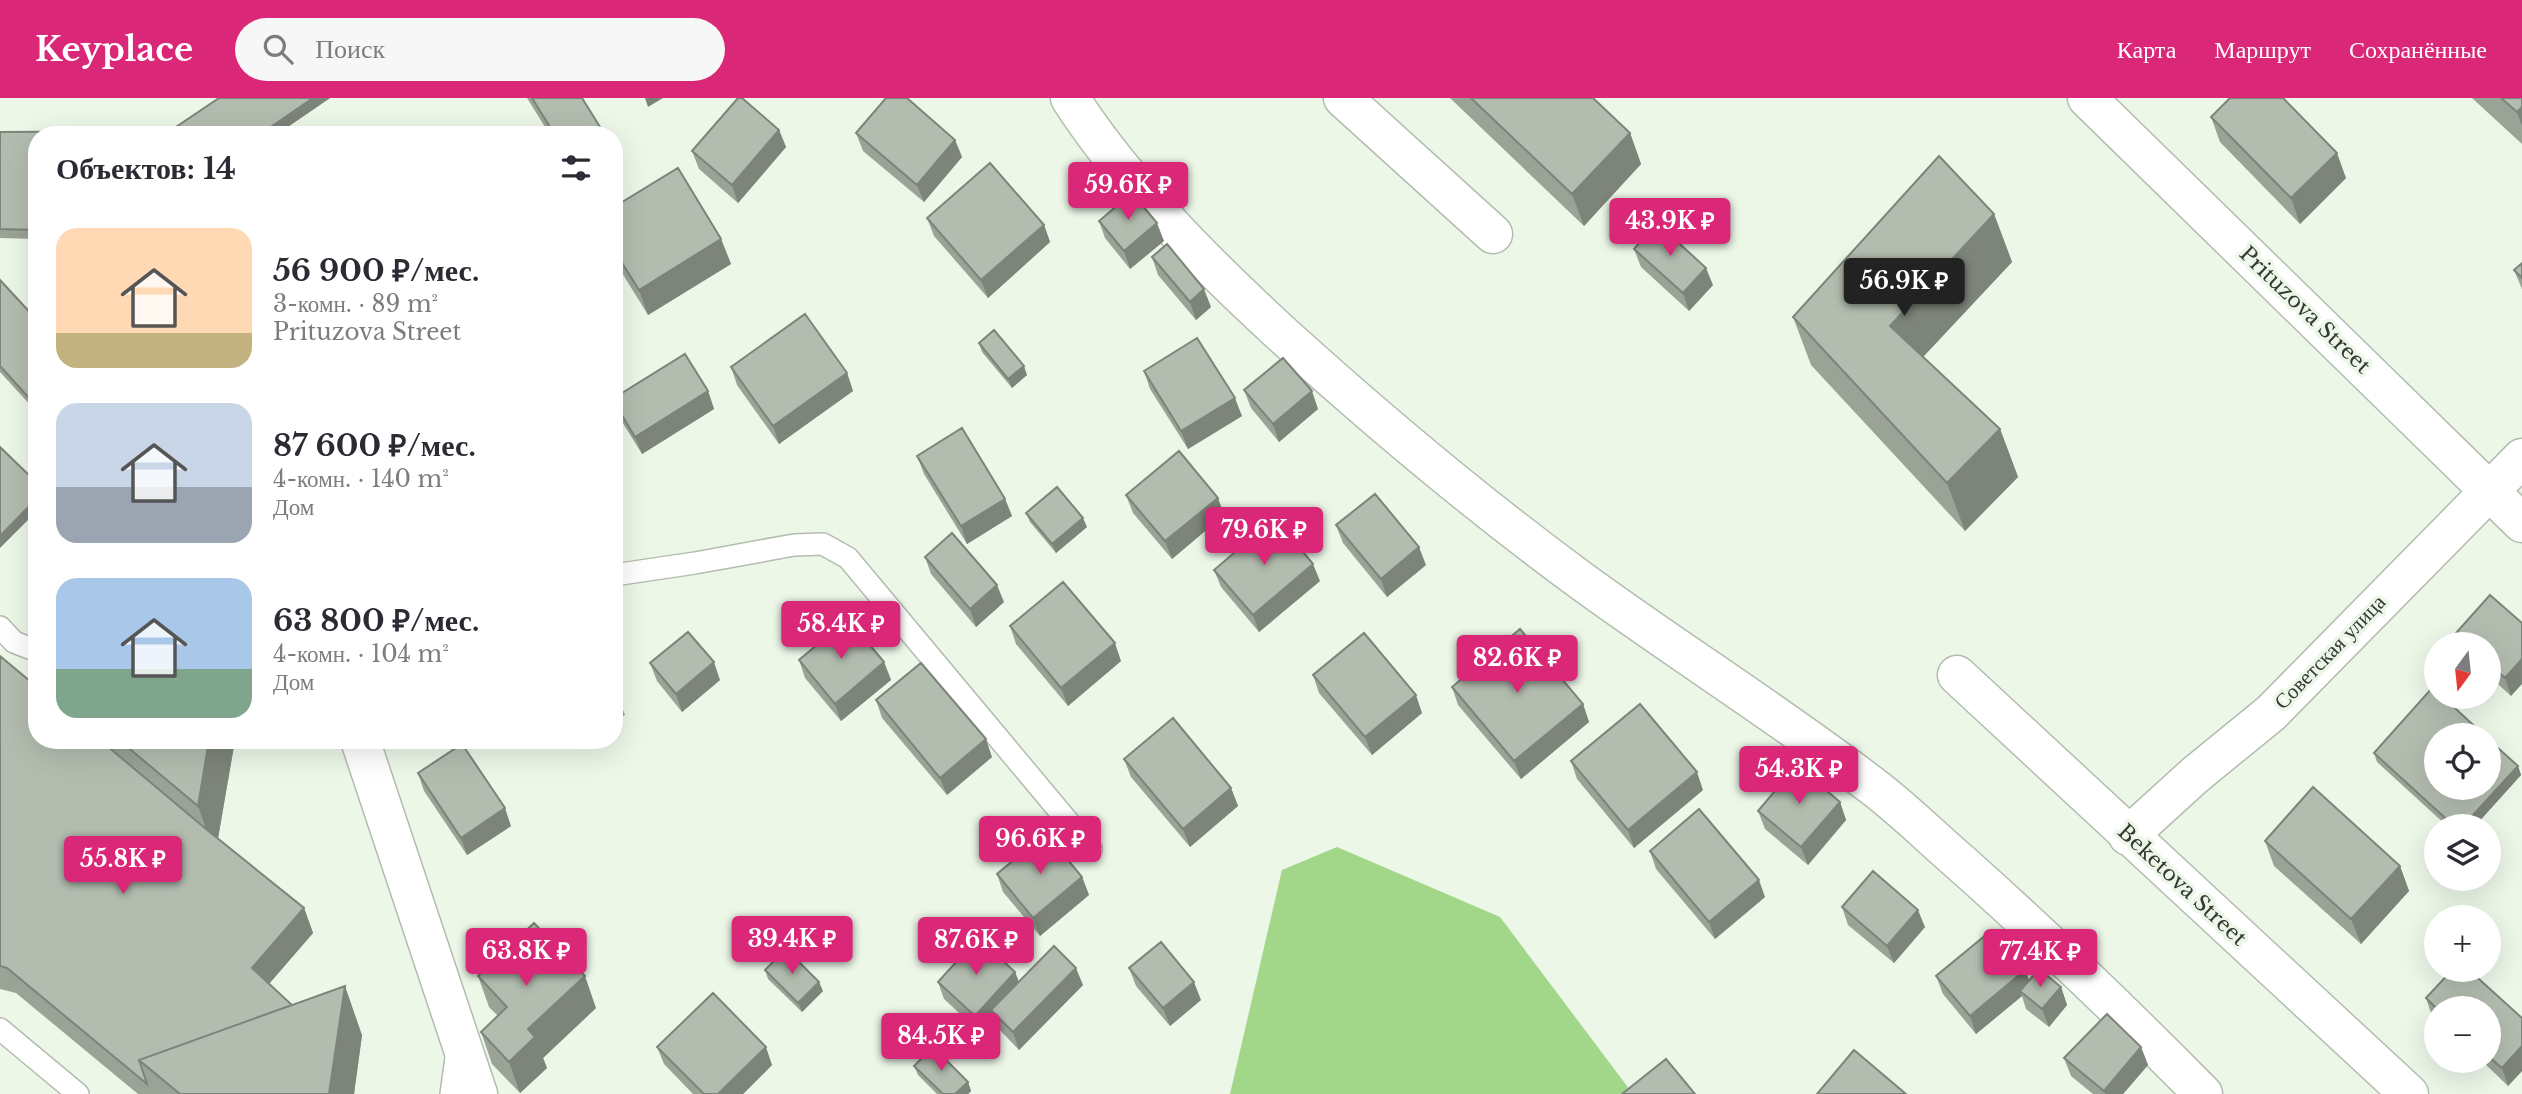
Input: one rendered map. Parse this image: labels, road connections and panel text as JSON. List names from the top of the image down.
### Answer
{
  "streets": {
    "street": ["Prituzova Street", "Советская улица", "Beketova Street"]
  },
  "crossings": [
    ["Prituzova Street", "Советская улица"],
    ["Советская улица", "Beketova Street"]
  ],
  "north": "bottom",
  "page": {
    "header": "Keyplace",
    "search": "Поиск",
    "nav": ["Карта", "Маршрут", "Сохранённые"],
    "heading": "Объектов: 14",
    "price": [
      "59.6K ₽",
      "43.9K ₽",
      "56.9K ₽",
      "79.6K ₽",
      "58.4K ₽",
      "82.6K ₽",
      "54.3K ₽",
      "96.6K ₽",
      "55.8K ₽",
      "39.4K ₽",
      "87.6K ₽",
      "63.8K ₽",
      "77.4K ₽",
      "84.5K ₽"
    ],
    "list": [
      {
        "name": "56 900 ₽/мес.",
        "note": "3-комн. · 89 m² · Prituzova Street"
      },
      {
        "name": "87 600 ₽/мес.",
        "note": "4-комн. · 140 m² · Дом"
      },
      {
        "name": "63 800 ₽/мес.",
        "note": "4-комн. · 104 m² · Дом"
      }
    ],
    "map_buttons": ["+", "−"]
  }
}
